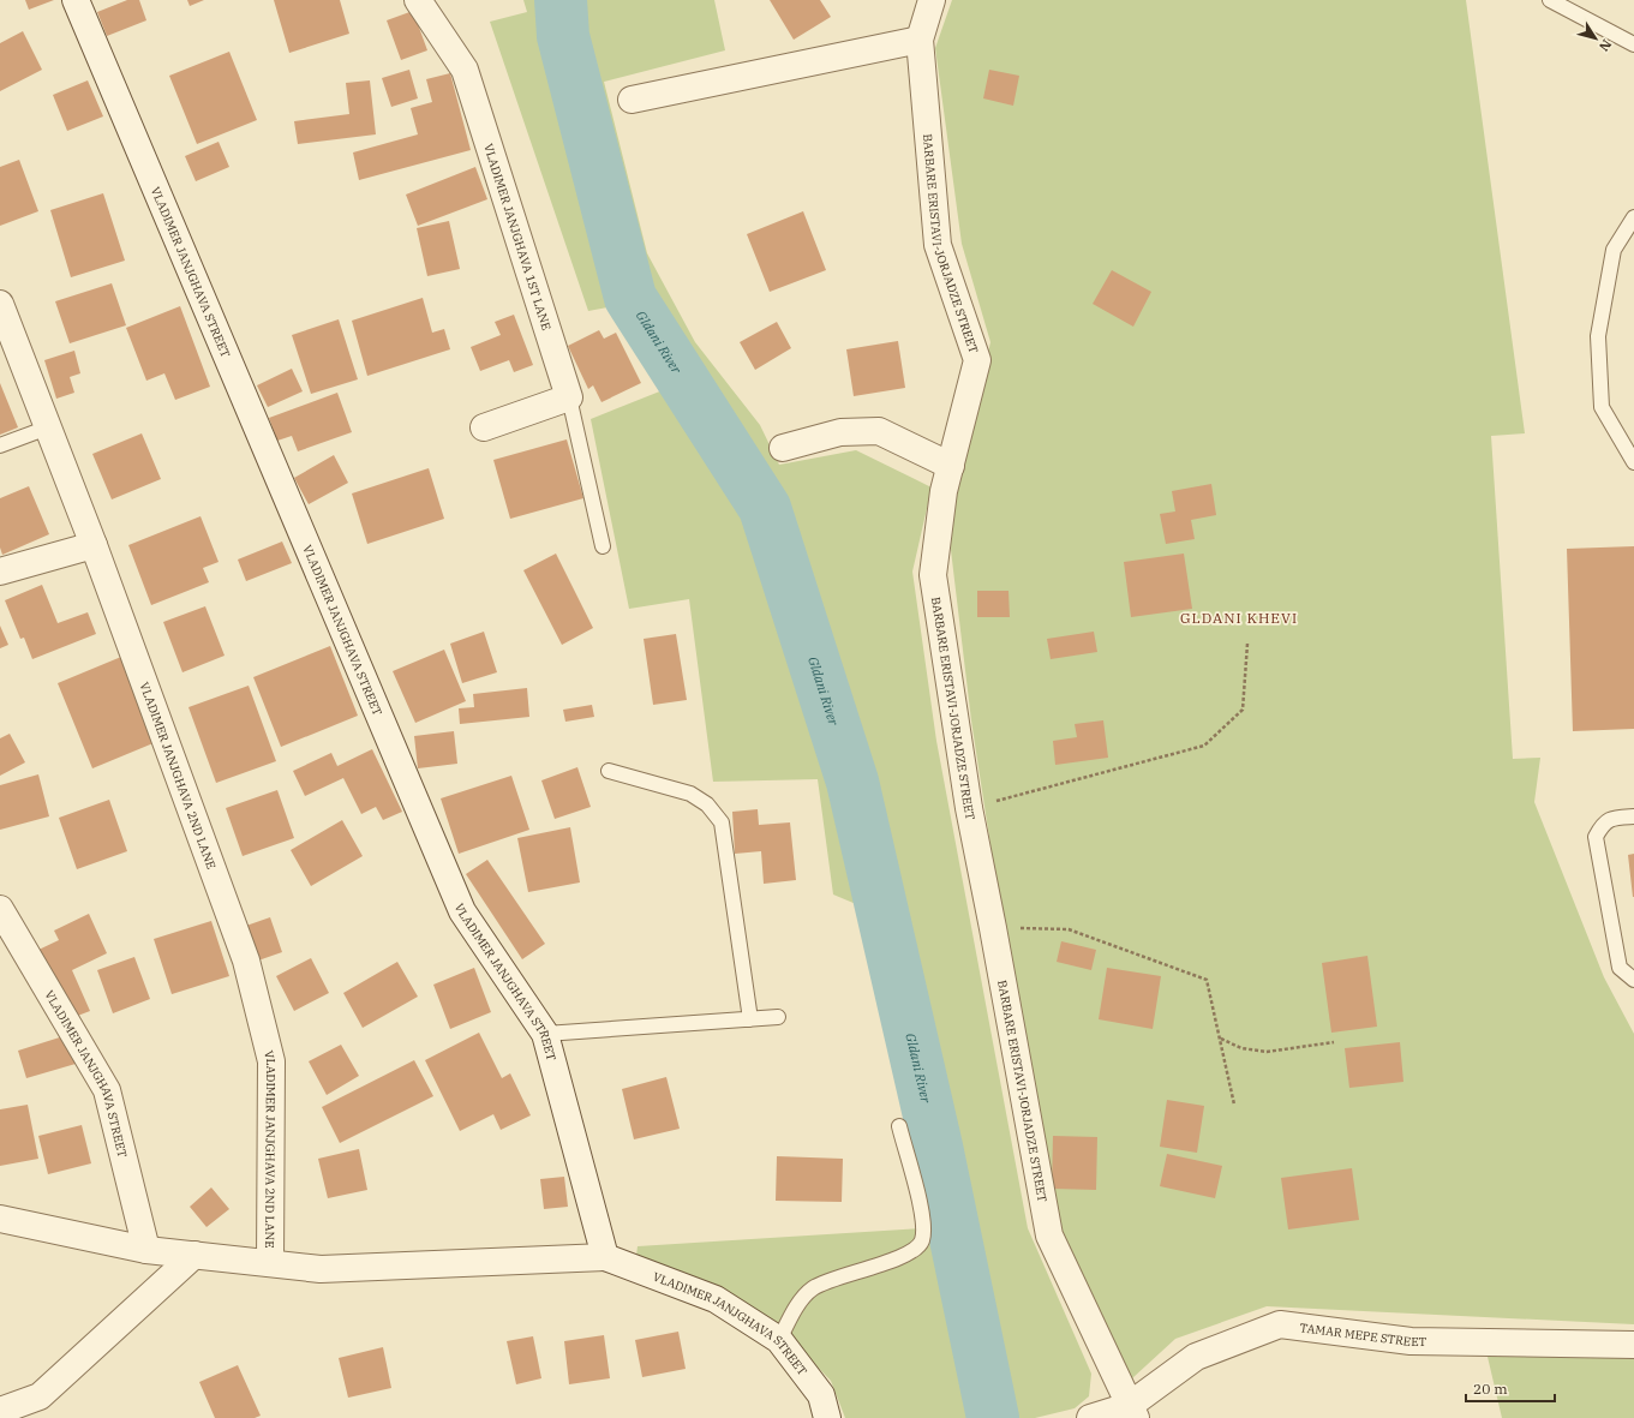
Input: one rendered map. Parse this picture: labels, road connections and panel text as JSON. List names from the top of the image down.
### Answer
{
  "streets": {
    "street": [
      "VLADIMER JANJGHAVA 1ST LANE",
      "BARBARE ERISTAVI-JORJADZE STREET",
      "VLADIMER JANJGHAVA STREET",
      "VLADIMER JANJGHAVA 2ND LANE",
      "TAMAR MEPE STREET"
    ]
  },
  "crossings": [
    ["BARBARE ERISTAVI-JORJADZE STREET", "TAMAR MEPE STREET"],
    ["VLADIMER JANJGHAVA STREET", "VLADIMER JANJGHAVA 2ND LANE"]
  ],
  "districts": ["GLDANI KHEVI"],
  "water": ["Gldani River"],
  "scale_bar": "20 m",
  "north": "bottom right"
}
